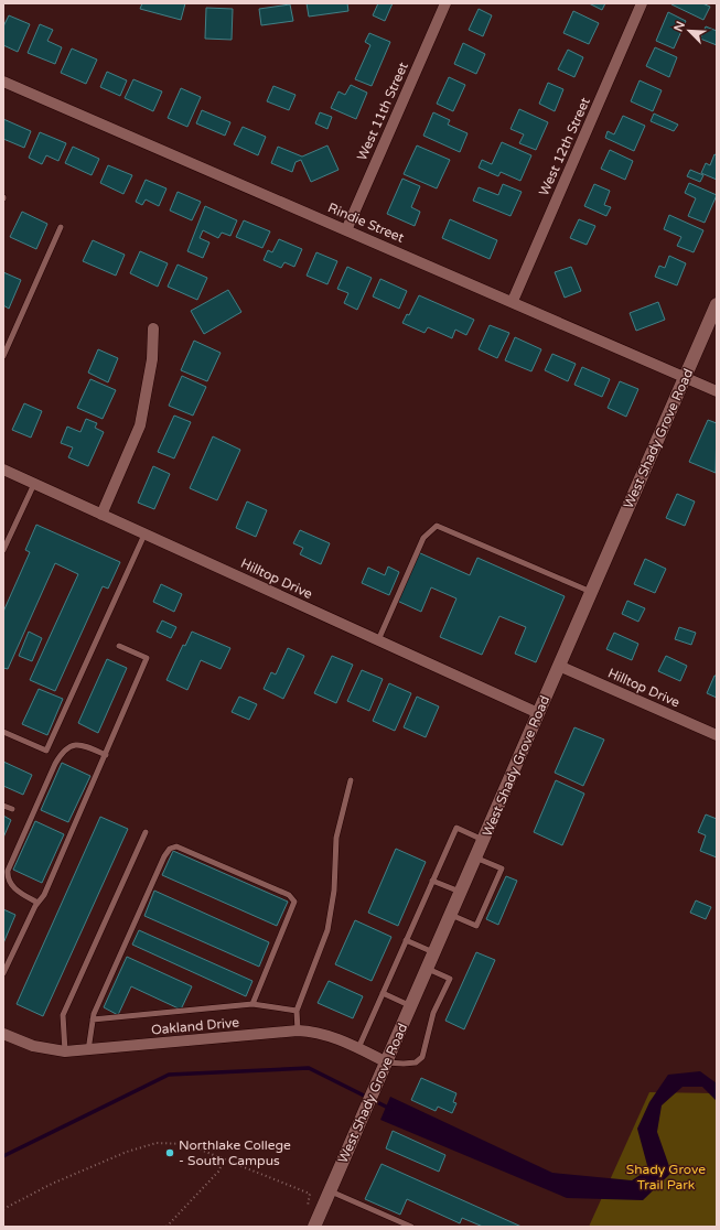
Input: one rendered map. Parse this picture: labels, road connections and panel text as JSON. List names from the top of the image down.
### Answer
{
  "streets": {
    "main road": ["West Shady Grove Road"],
    "street": [
      "West 11th Street",
      "West 12th Street",
      "Rindie Street",
      "Hilltop Drive",
      "Oakland Drive"
    ]
  },
  "crossings": [
    ["West 11th Street", "Rindie Street"],
    ["West 12th Street", "Rindie Street"],
    ["Rindie Street", "West Shady Grove Road"],
    ["West Shady Grove Road", "Hilltop Drive"],
    ["West Shady Grove Road", "Oakland Drive"]
  ],
  "parks": ["Shady Grove Trail Park"],
  "places": ["Northlake College - South Campus"],
  "north": "top left"
}
